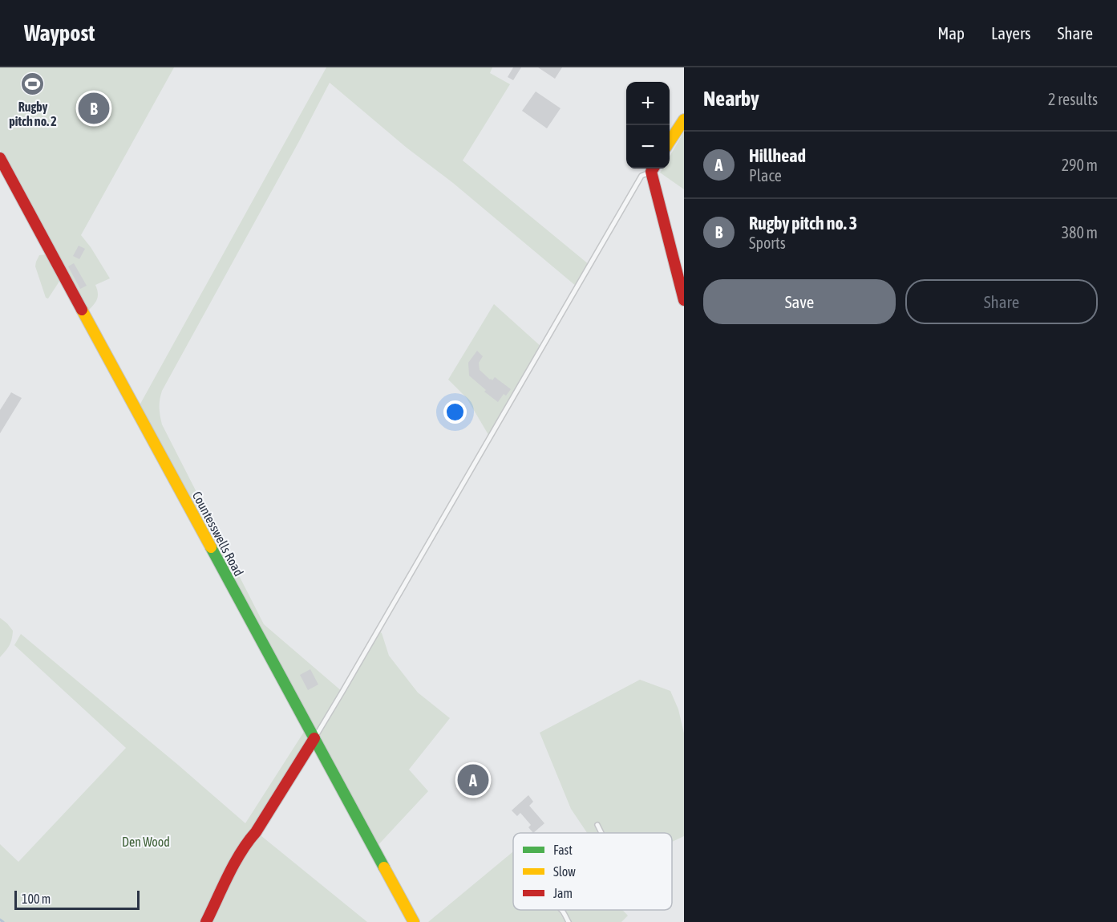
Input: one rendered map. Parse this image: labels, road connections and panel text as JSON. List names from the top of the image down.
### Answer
{
  "streets": {
    "street": ["Countesswells Road"]
  },
  "parks": ["Den Wood"],
  "places": {
    "sports": ["Rugby pitch no. 2"]
  },
  "legend": ["Fast", "Slow", "Jam"],
  "scale_bar": "100 m",
  "page": {
    "header": "Waypost",
    "nav": ["Map", "Layers", "Share"],
    "heading": ["Nearby", "2 results"],
    "map_buttons": ["+", "−"],
    "pins": ["B", "A"],
    "list": [
      {
        "mark": "A",
        "name": "Hillhead",
        "note": "Place",
        "value": "290 m"
      },
      {
        "mark": "B",
        "name": "Rugby pitch no. 3",
        "note": "Sports",
        "value": "380 m"
      }
    ],
    "buttons": ["Save", "Share"],
    "scale": "100 m"
  }
}
